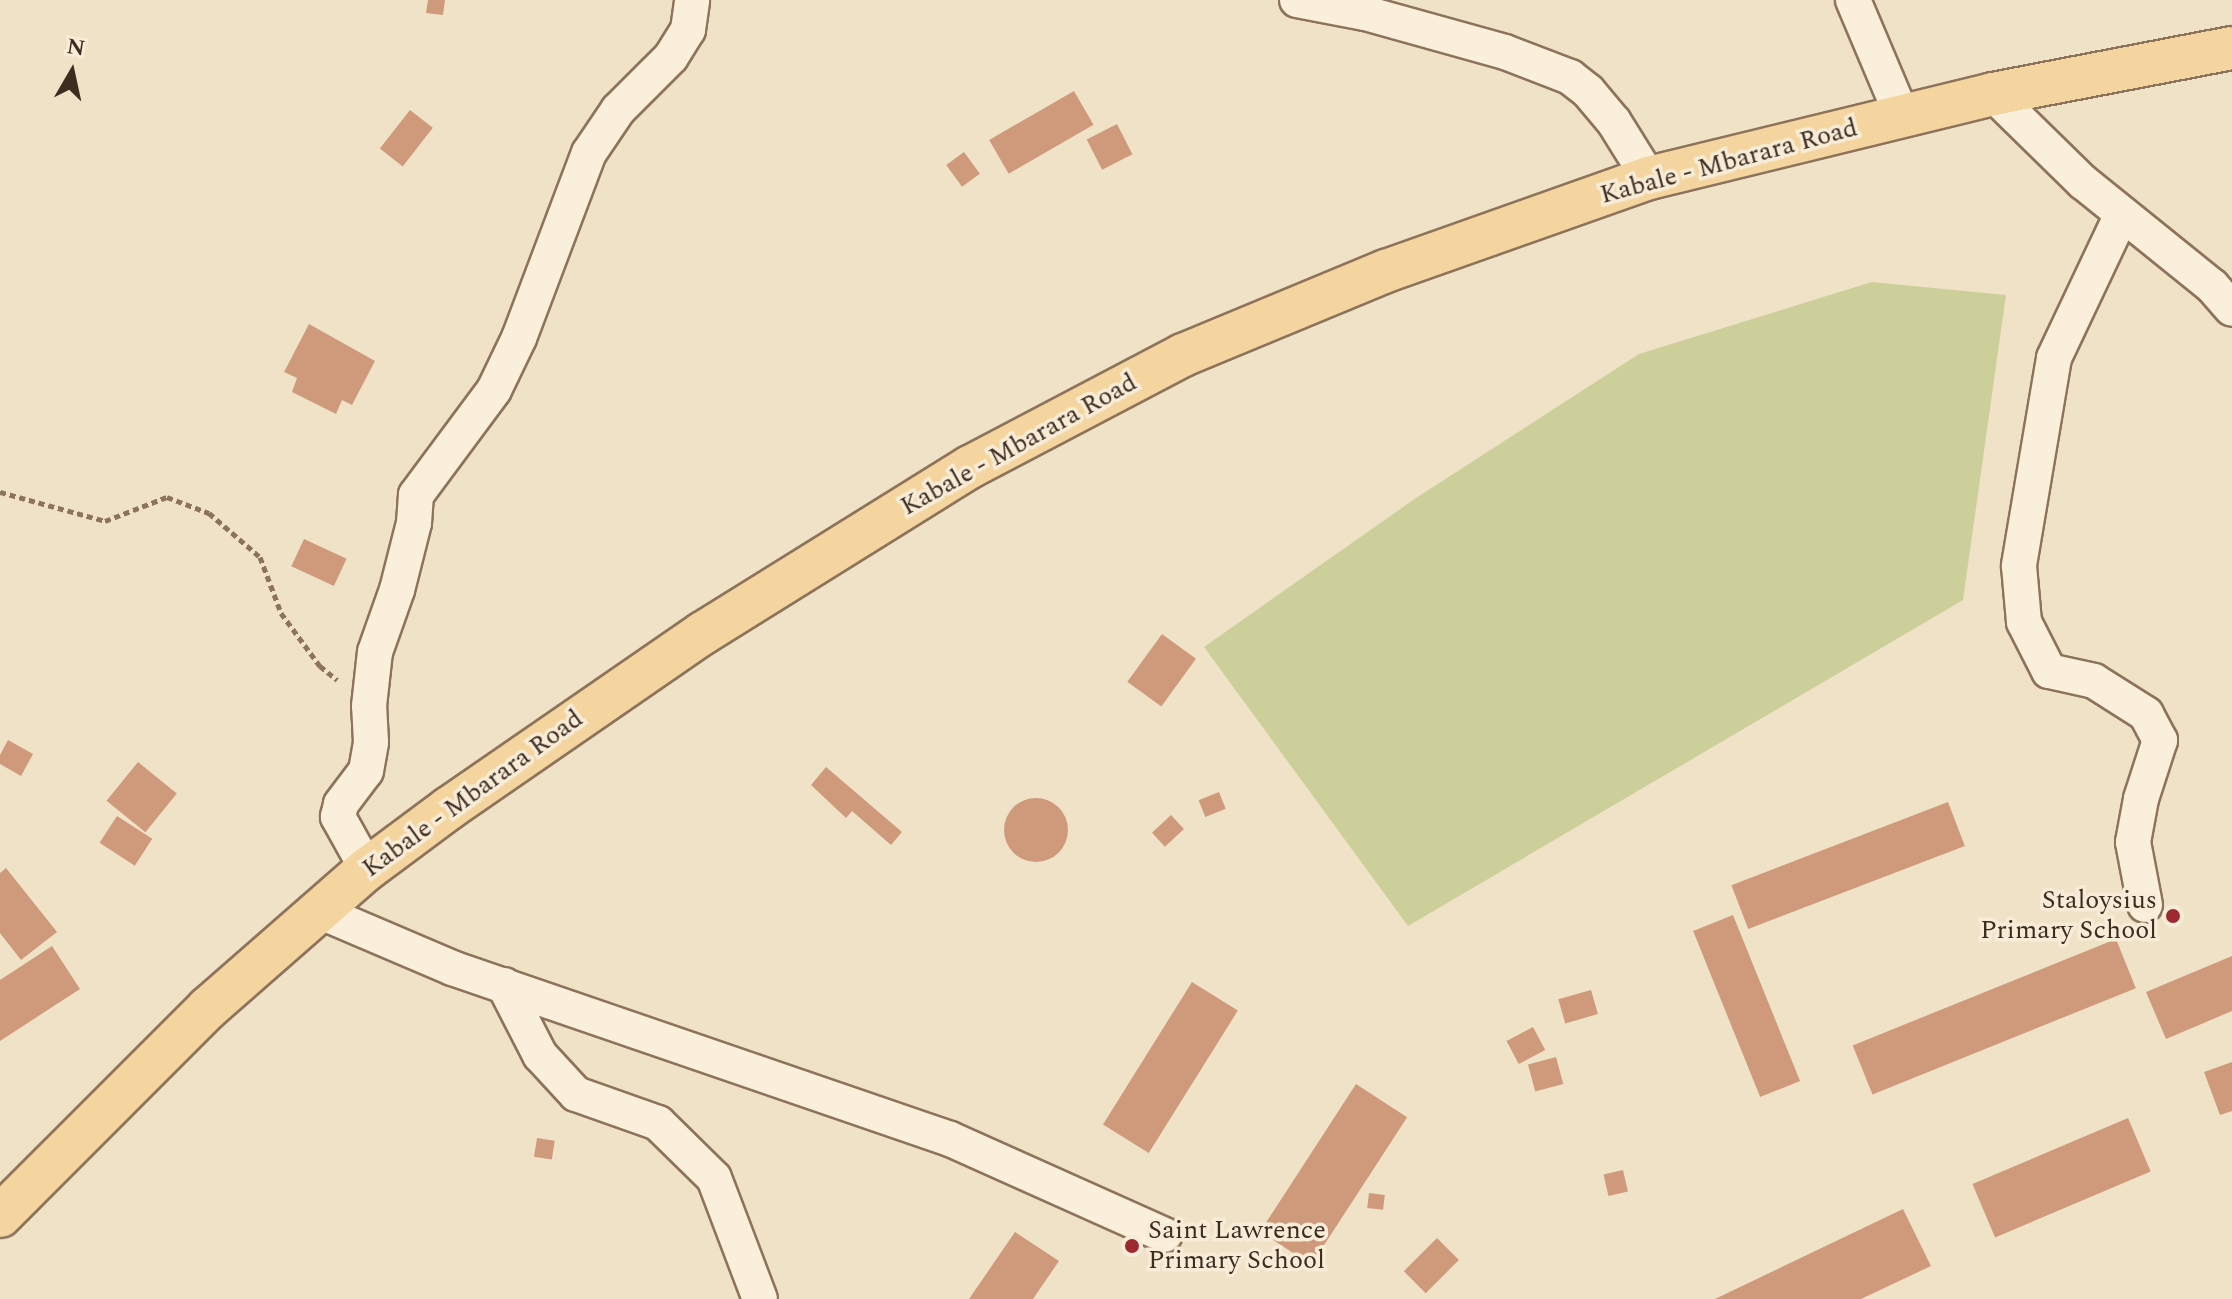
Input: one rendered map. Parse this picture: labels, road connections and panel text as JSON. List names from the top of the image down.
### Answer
{
  "streets": {
    "main road": ["Kabale - Mbarara Road"]
  },
  "places": ["Staloysius Primary School", "Saint Lawrence Primary School"],
  "north": "top"
}
